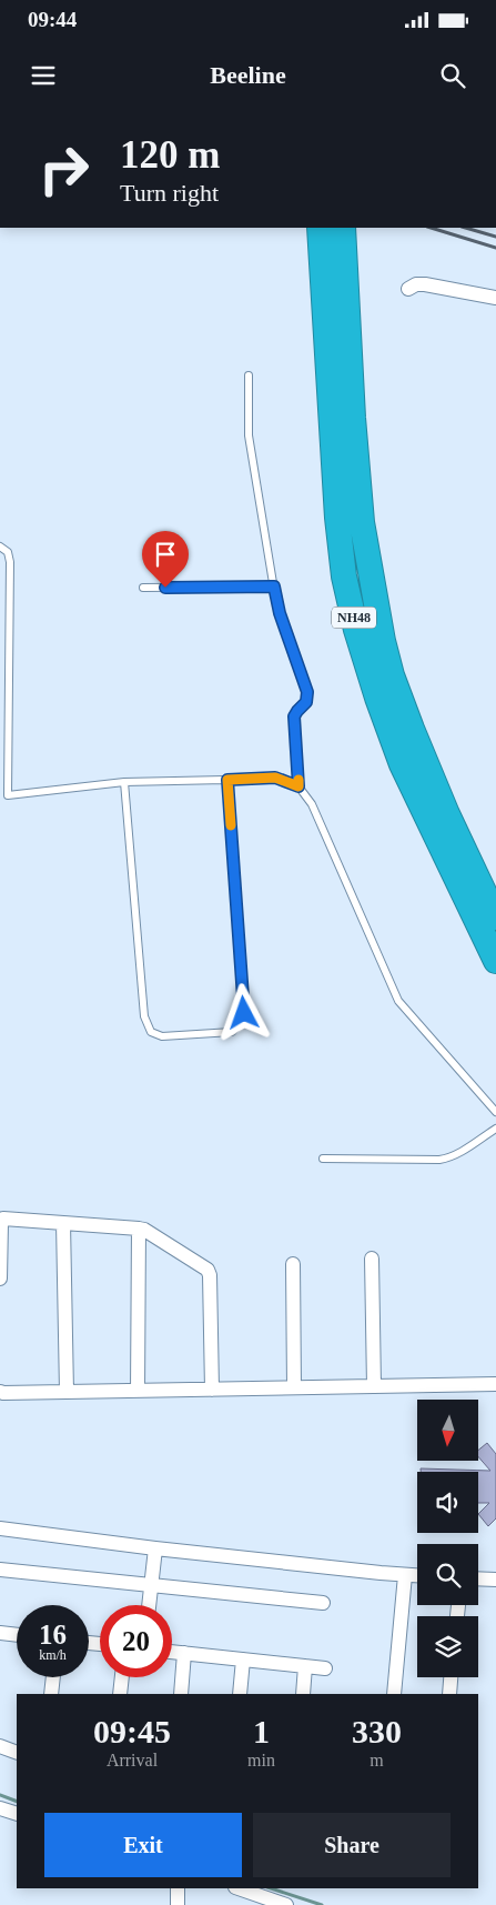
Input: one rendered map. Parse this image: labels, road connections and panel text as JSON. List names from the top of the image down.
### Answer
{
  "streets": {
    "highway": ["NH48"]
  },
  "north": "bottom",
  "page": {
    "status": "09:44",
    "header": "Beeline",
    "turn": ["120 m", "Turn right"],
    "speed": "16 km/h",
    "limit": "20",
    "eta": [
      "09:45",
      "Arrival",
      "1",
      "min",
      "330",
      "m"
    ],
    "buttons": ["Exit", "Share"]
  }
}
